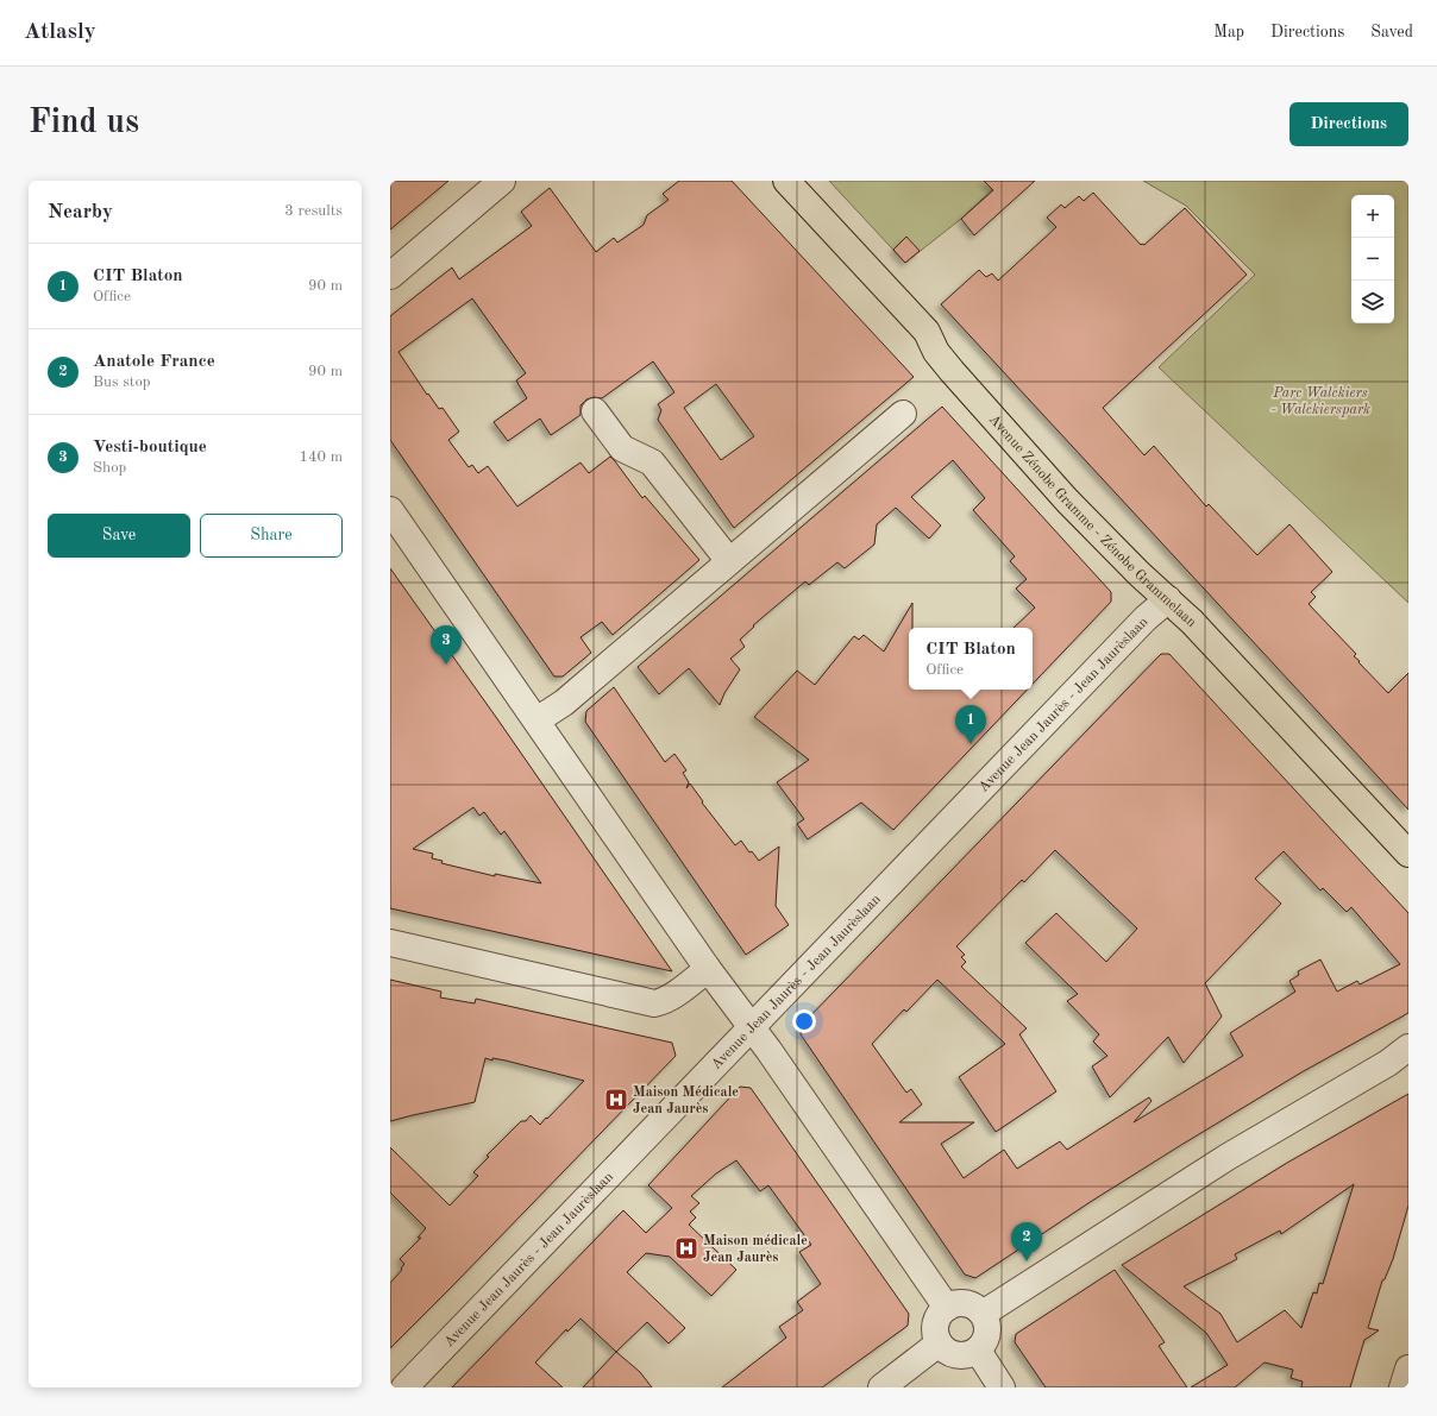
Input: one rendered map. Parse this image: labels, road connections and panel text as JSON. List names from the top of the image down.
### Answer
{
  "streets": {
    "main road": ["Avenue Zénobe Gramme - Zénobe Grammelaan"],
    "street": ["Avenue Jean Jaurès - Jean Jaurèslaan"]
  },
  "crossings": [
    ["Avenue Zénobe Gramme - Zénobe Grammelaan", "Avenue Jean Jaurès - Jean Jaurèslaan"]
  ],
  "parks": ["Parc Walckiers - Walckierspark"],
  "places": {
    "hospital": ["Maison Médicale Jean Jaurès", "Maison médicale Jean Jaurès"]
  },
  "page": {
    "header": "Atlasly",
    "nav": ["Map", "Directions", "Saved"],
    "buttons": [
      "Directions",
      ["Save", "Share"]
    ],
    "title": "Find us",
    "heading": ["Nearby", "3 results"],
    "map_buttons": ["+", "−"],
    "list": [
      {
        "mark": "1",
        "name": "CIT Blaton",
        "note": "Office",
        "value": "90 m"
      },
      {
        "mark": "2",
        "name": "Anatole France",
        "note": "Bus stop",
        "value": "90 m"
      },
      {
        "mark": "3",
        "name": "Vesti-boutique",
        "note": "Shop",
        "value": "140 m"
      }
    ],
    "pins": ["3", "1", "2"],
    "popup": ["CIT Blaton", "Office"]
  }
}
